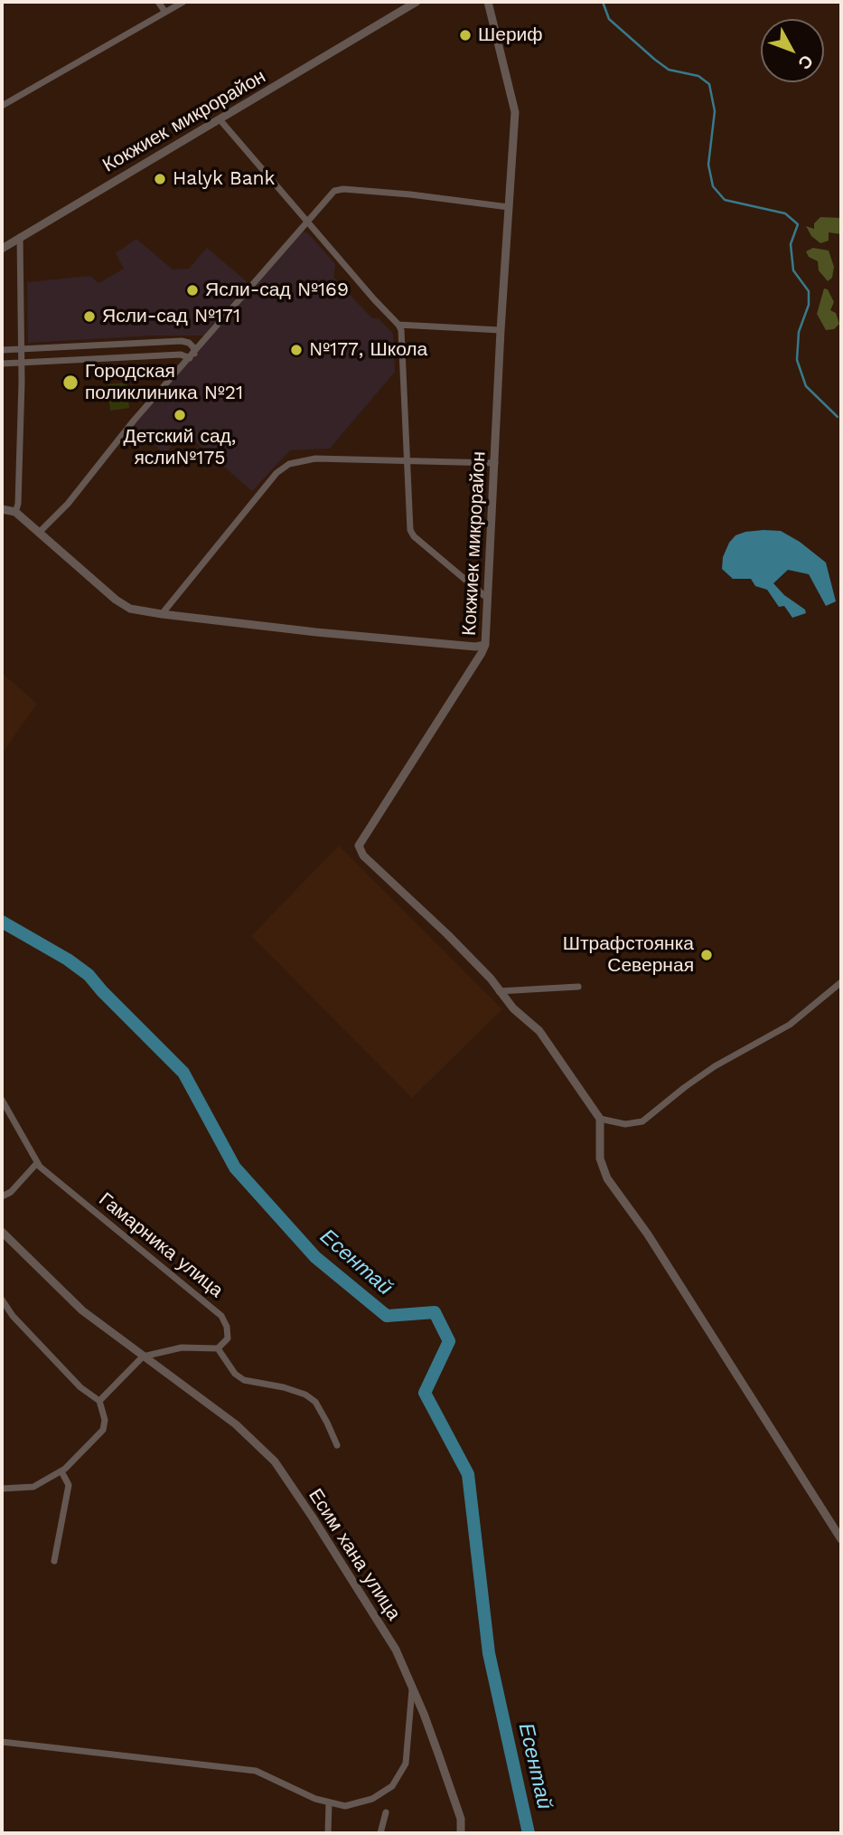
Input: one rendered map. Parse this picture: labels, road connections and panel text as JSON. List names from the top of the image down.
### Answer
{
  "streets": {
    "street": ["Кокжиек микрорайон", "Гамарника улица", "Есим хана улица"]
  },
  "water": ["Есентай"],
  "places": [
    "Шериф",
    "Halyk Bank",
    "Ясли-сад №169",
    "Ясли-сад №171",
    "№177, Школа",
    "Городская поликлиника №21",
    "Детский сад, ясли№175",
    "Штрафстоянка Северная"
  ],
  "north": "bottom right"
}
